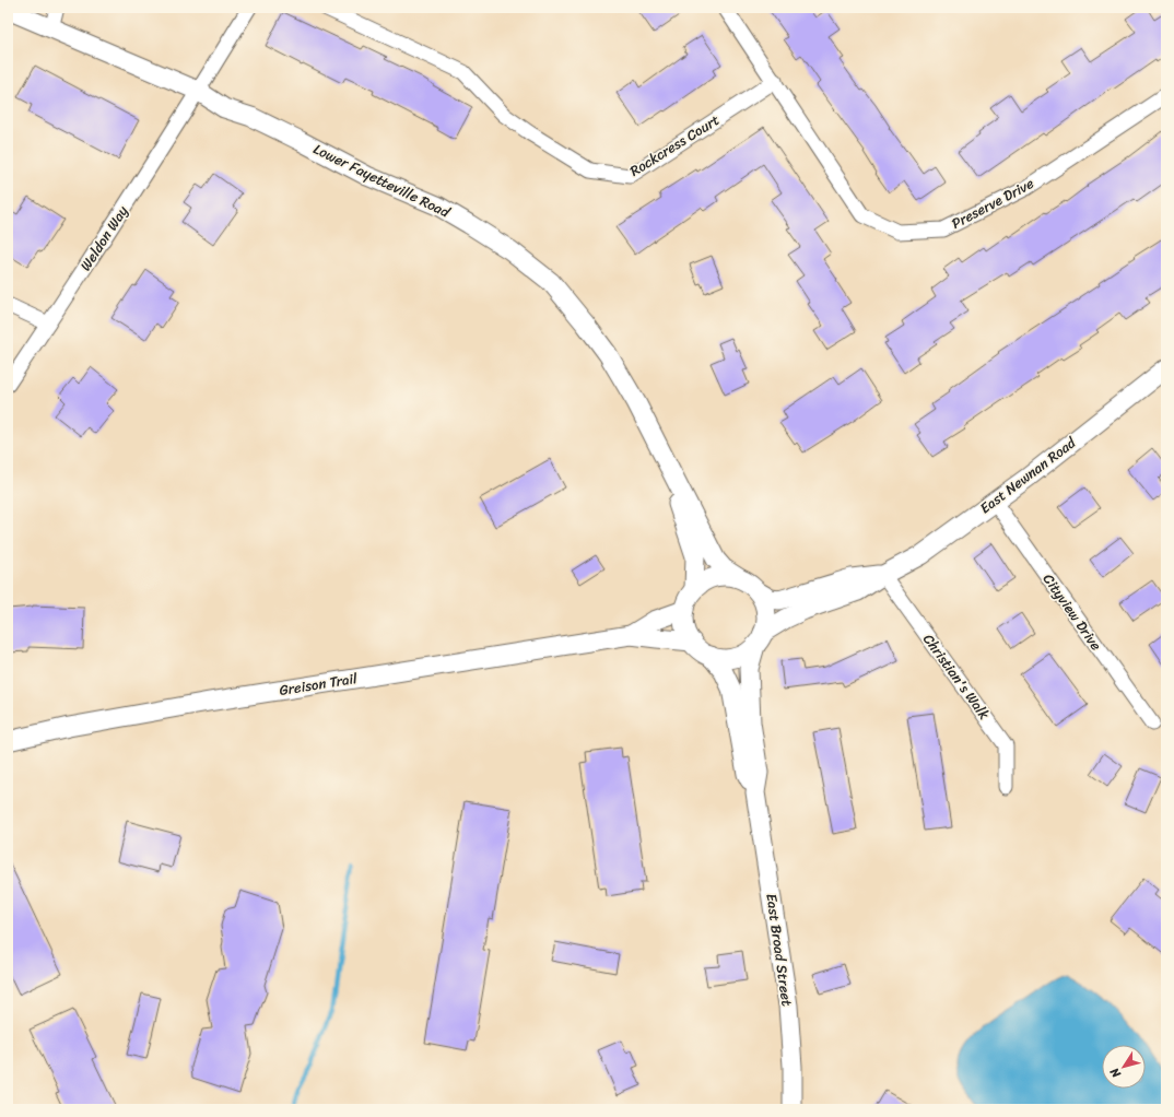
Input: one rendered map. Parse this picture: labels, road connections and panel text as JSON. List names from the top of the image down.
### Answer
{
  "streets": {
    "street": [
      "Rockcress Court",
      "Lower Fayetteville Road",
      "Preserve Drive",
      "Weldon Way",
      "East Newnan Road",
      "Cityview Drive",
      "Christian's Walk",
      "Greison Trail",
      "East Broad Street"
    ]
  },
  "crossings": [
    ["Rockcress Court", "Preserve Drive"],
    ["Lower Fayetteville Road", "Weldon Way"],
    ["Lower Fayetteville Road", "East Newnan Road"],
    ["Lower Fayetteville Road", "Greison Trail"],
    ["Lower Fayetteville Road", "East Broad Street"],
    ["East Newnan Road", "Cityview Drive"],
    ["East Newnan Road", "Christian's Walk"],
    ["East Newnan Road", "Greison Trail"],
    ["East Newnan Road", "East Broad Street"],
    ["Greison Trail", "East Broad Street"]
  ],
  "north": "bottom left"
}
